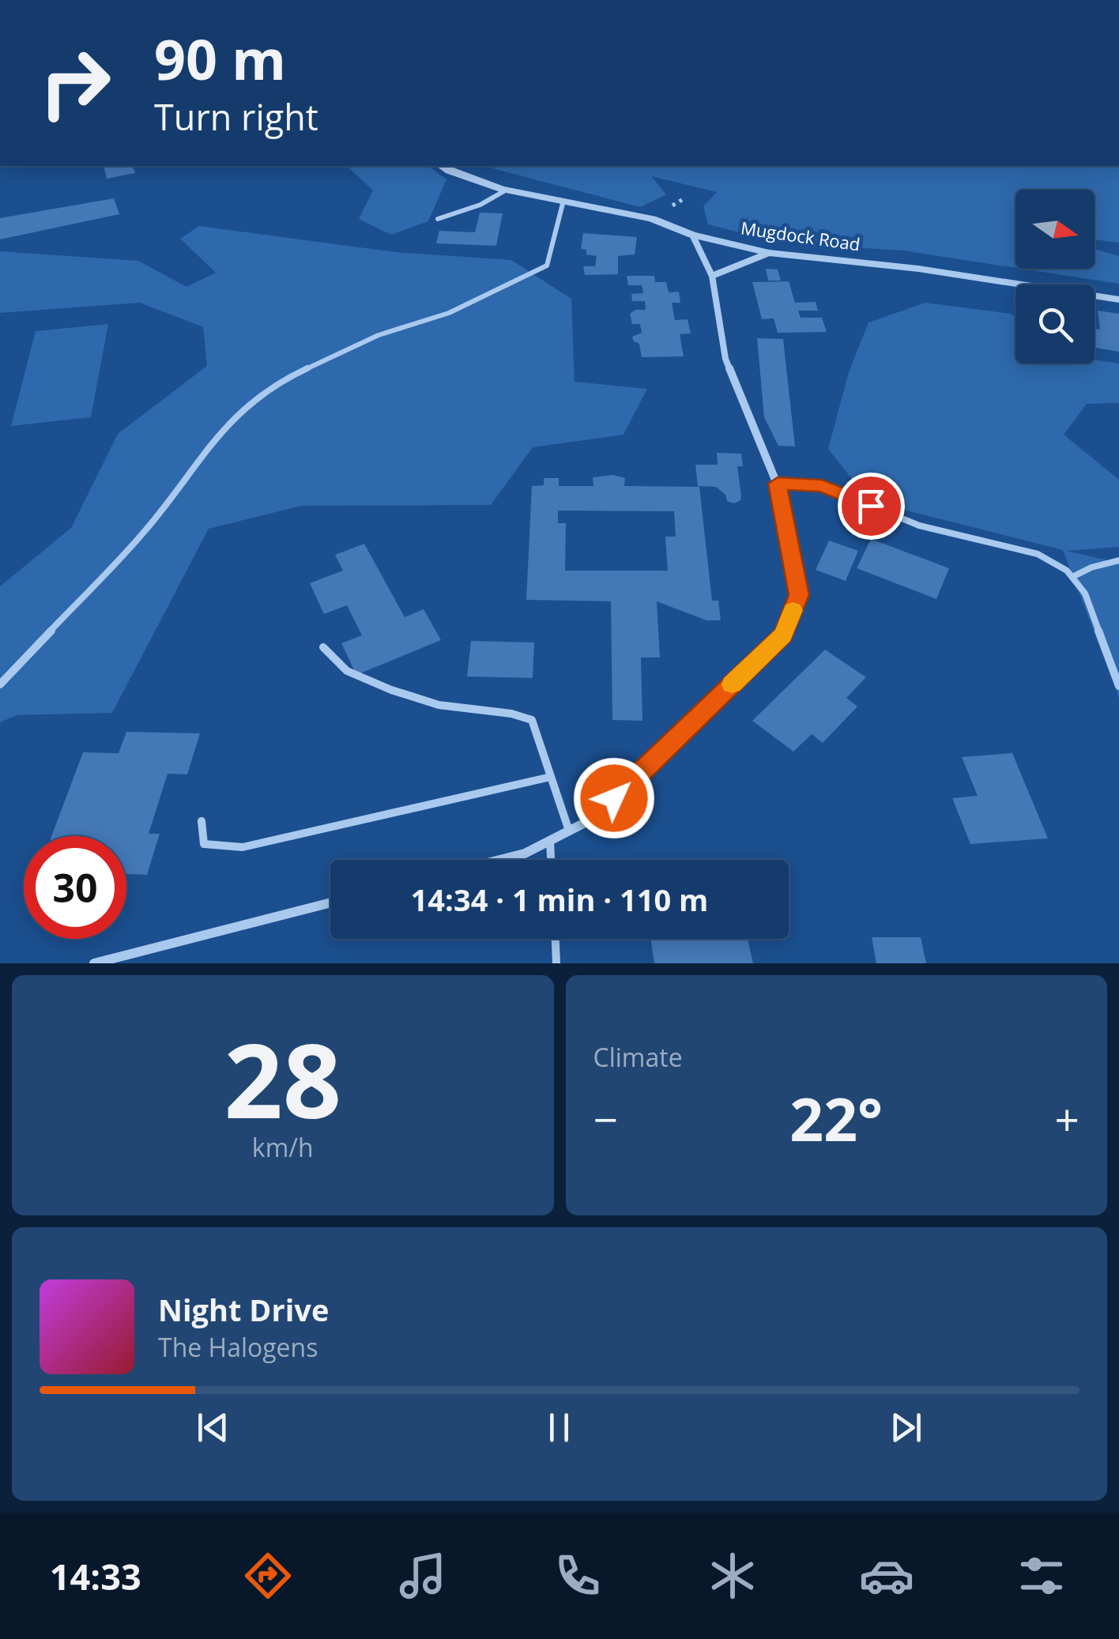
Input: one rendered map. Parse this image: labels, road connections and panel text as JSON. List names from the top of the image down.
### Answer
{
  "streets": {
    "street": ["Mugdock Road"]
  },
  "north": "right",
  "page": {
    "turn": ["90 m", "Turn right"],
    "limit": "30",
    "trip": "14:34 · 1 min · 110 m",
    "tile": [
      ["28", "km/h"],
      "Climate"
    ],
    "heat": ["−", "22°", "+"],
    "song": ["Night Drive", "The Halogens"],
    "tabs": "14:33"
  }
}
